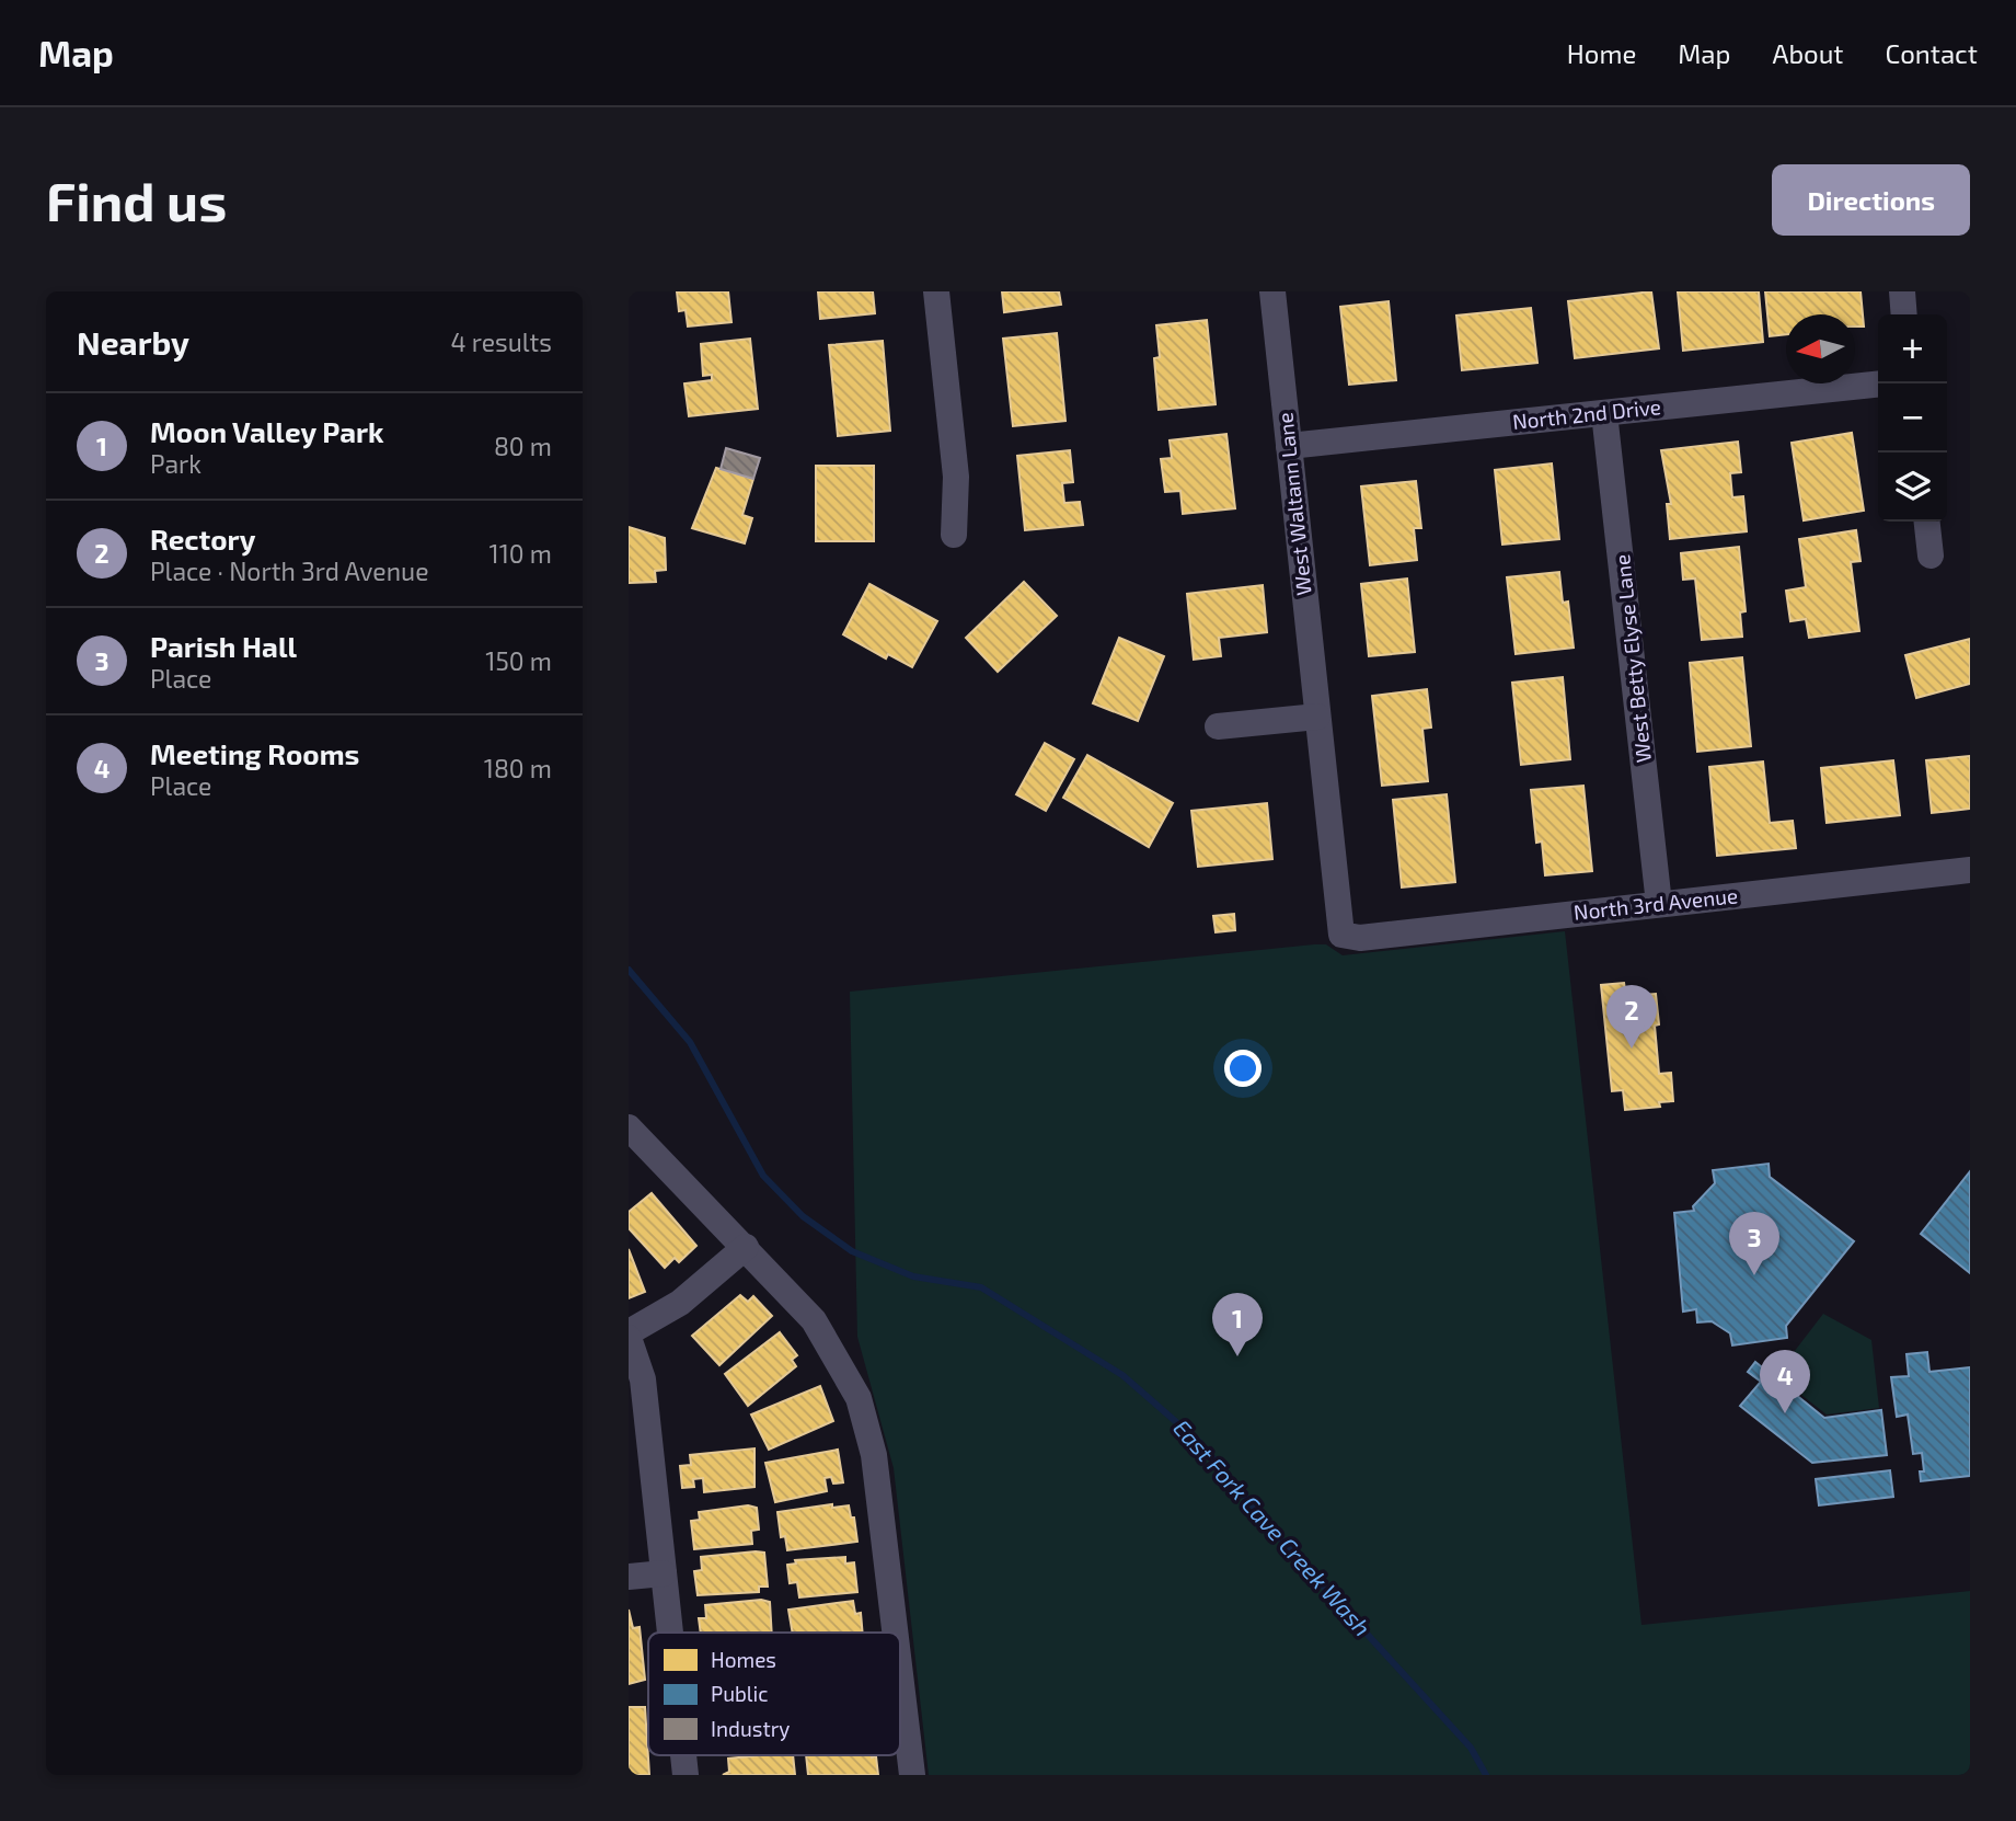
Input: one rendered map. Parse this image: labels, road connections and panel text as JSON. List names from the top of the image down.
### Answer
{
  "streets": {
    "street": [
      "North 2nd Drive",
      "West Waltann Lane",
      "West Betty Elyse Lane",
      "North 3rd Avenue"
    ]
  },
  "crossings": [
    ["North 2nd Drive", "West Waltann Lane"],
    ["North 2nd Drive", "West Betty Elyse Lane"],
    ["West Waltann Lane", "North 3rd Avenue"],
    ["West Betty Elyse Lane", "North 3rd Avenue"]
  ],
  "water": ["East Fork Cave Creek Wash"],
  "legend": ["Homes", "Public", "Industry"],
  "north": "left",
  "page": {
    "header": "Map",
    "nav": [
      "Home",
      "Map",
      "About",
      "Contact"
    ],
    "buttons": "Directions",
    "title": "Find us",
    "heading": ["Nearby", "4 results"],
    "map_buttons": ["+", "−"],
    "list": [
      {
        "mark": "1",
        "name": "Moon Valley Park",
        "note": "Park",
        "value": "80 m"
      },
      {
        "mark": "2",
        "name": "Rectory",
        "note": "Place · North 3rd Avenue",
        "value": "110 m"
      },
      {
        "mark": "3",
        "name": "Parish Hall",
        "note": "Place",
        "value": "150 m"
      },
      {
        "mark": "4",
        "name": "Meeting Rooms",
        "note": "Place",
        "value": "180 m"
      }
    ],
    "pins": [
      "2",
      "3",
      "1",
      "4"
    ]
  }
}
